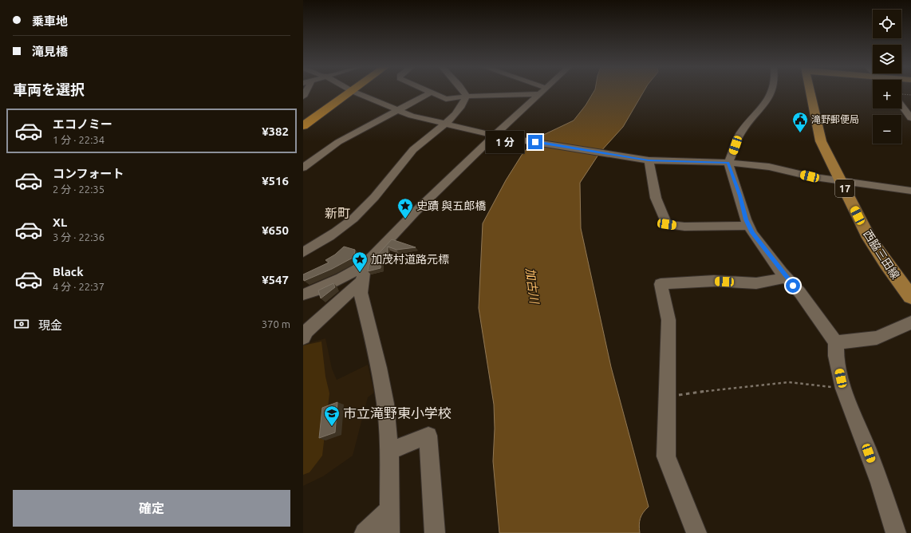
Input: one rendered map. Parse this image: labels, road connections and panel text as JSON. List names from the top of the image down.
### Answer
{
  "streets": {
    "main road": ["17", "西脇三田線"]
  },
  "districts": ["新町"],
  "water": ["加古川"],
  "places": {
    "public building": ["滝野郵便局"],
    "place": ["史蹟 與五郎橋", "加茂村道路元標"],
    "school or university": ["市立滝野東小学校"]
  },
  "page": {
    "banner": ["乗車地", "滝見橋"],
    "map_buttons": ["+", "−"],
    "heading": "車両を選択",
    "list": [
      {
        "name": "エコノミー",
        "note": "1 分 · 22:34",
        "value": "¥382"
      },
      {
        "name": "コンフォート",
        "note": "2 分 · 22:35",
        "value": "¥516"
      },
      {
        "name": "XL",
        "note": "3 分 · 22:36",
        "value": "¥650"
      },
      {
        "name": "Black",
        "note": "4 分 · 22:37",
        "value": "¥547"
      }
    ],
    "bubble": "1 分",
    "pay": ["現金", "370 m"],
    "buttons": "確定"
  }
}
